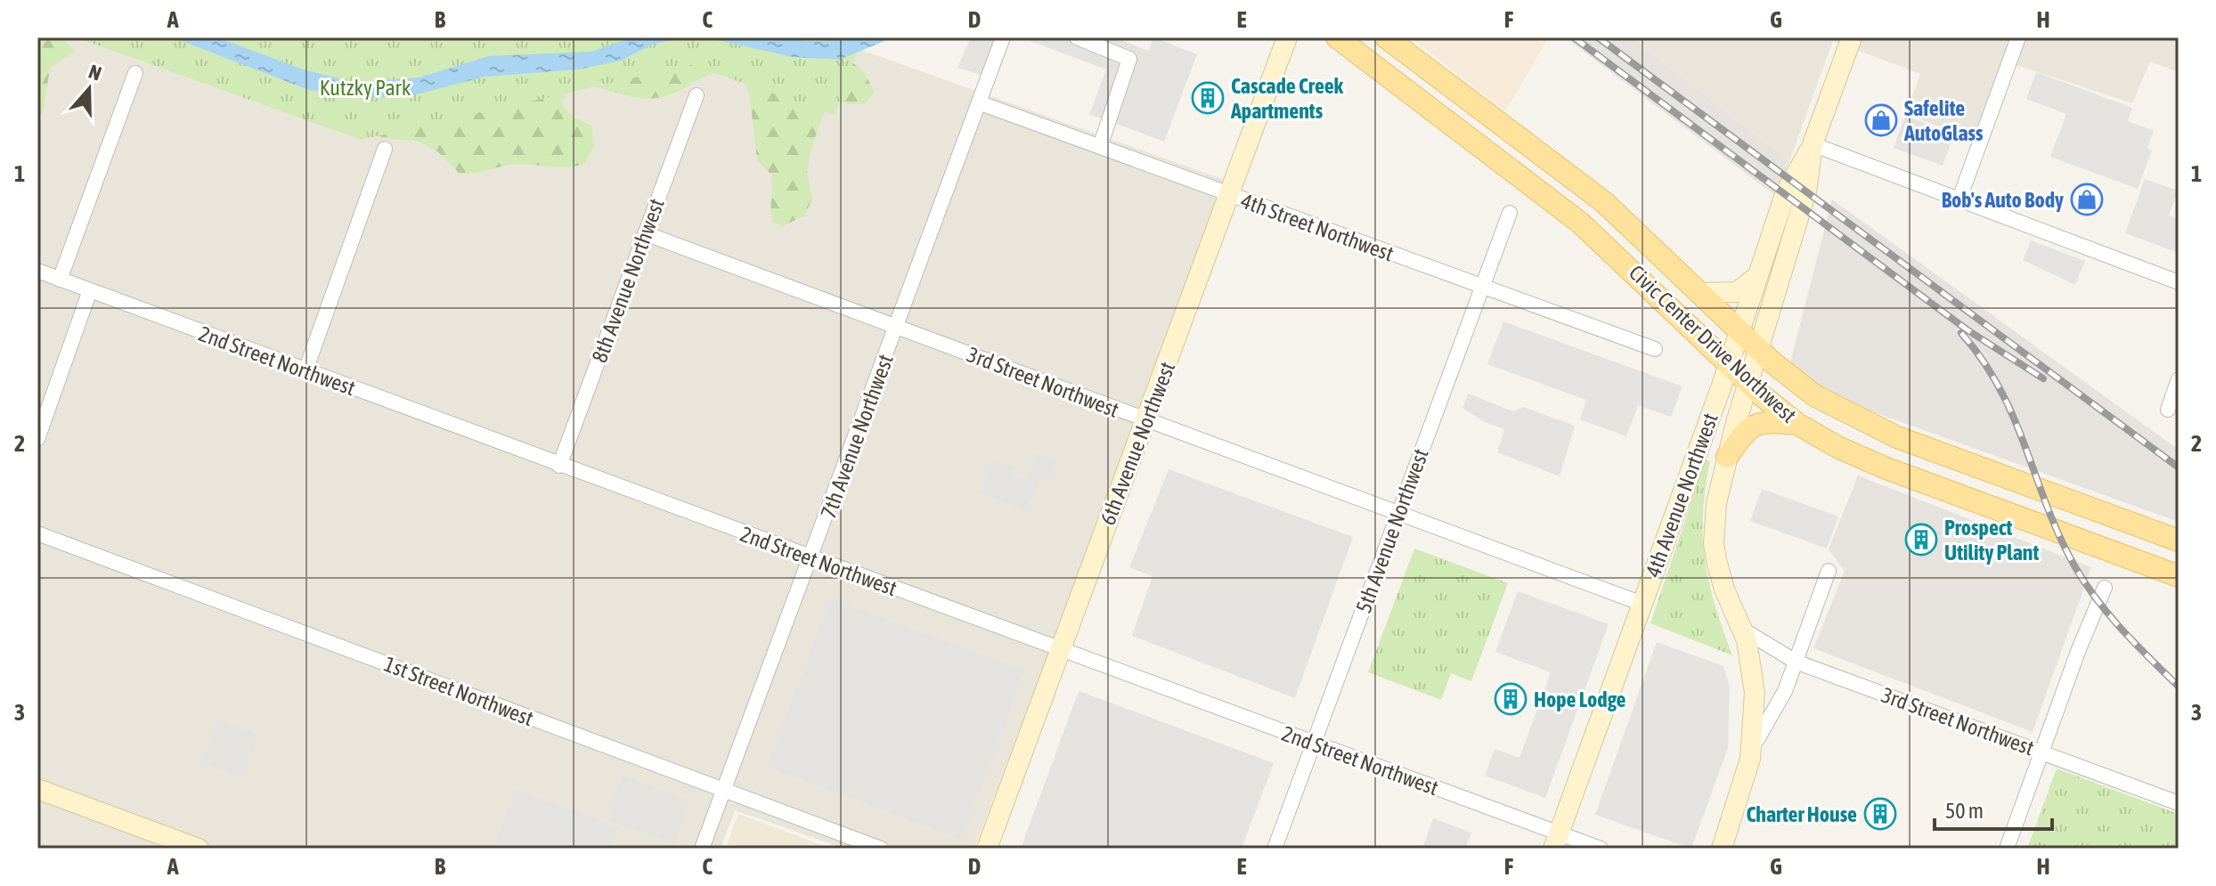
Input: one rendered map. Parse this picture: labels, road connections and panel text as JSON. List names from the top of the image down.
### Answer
{
  "streets": {
    "main road": ["Civic Center Drive Northwest", "6th Avenue Northwest", "4th Avenue Northwest"],
    "street": [
      "4th Street Northwest",
      "8th Avenue Northwest",
      "2nd Street Northwest",
      "3rd Street Northwest",
      "7th Avenue Northwest",
      "5th Avenue Northwest",
      "1st Street Northwest"
    ]
  },
  "crossings": [
    ["4th Street Northwest", "7th Avenue Northwest"],
    ["4th Street Northwest", "6th Avenue Northwest"],
    ["4th Street Northwest", "5th Avenue Northwest"],
    ["8th Avenue Northwest", "2nd Street Northwest"],
    ["8th Avenue Northwest", "3rd Street Northwest"],
    ["Civic Center Drive Northwest", "4th Avenue Northwest"],
    ["2nd Street Northwest", "7th Avenue Northwest"],
    ["2nd Street Northwest", "6th Avenue Northwest"],
    ["2nd Street Northwest", "4th Avenue Northwest"],
    ["2nd Street Northwest", "5th Avenue Northwest"],
    ["3rd Street Northwest", "7th Avenue Northwest"],
    ["3rd Street Northwest", "6th Avenue Northwest"],
    ["3rd Street Northwest", "4th Avenue Northwest"],
    ["3rd Street Northwest", "5th Avenue Northwest"],
    ["7th Avenue Northwest", "1st Street Northwest"]
  ],
  "parks": ["Kutzky Park"],
  "places": {
    "building": [
      "Cascade Creek Apartments",
      "Prospect Utility Plant",
      "Hope Lodge",
      "Charter House"
    ],
    "shop": ["Safelite AutoGlass", "Bob's Auto Body"]
  },
  "scale_bar": "50 m",
  "north": "top",
  "grid": {
    "columns": [
      "A",
      "B",
      "C",
      "D",
      "E",
      "F",
      "G",
      "H"
    ],
    "rows": ["1", "2", "3"]
  }
}
